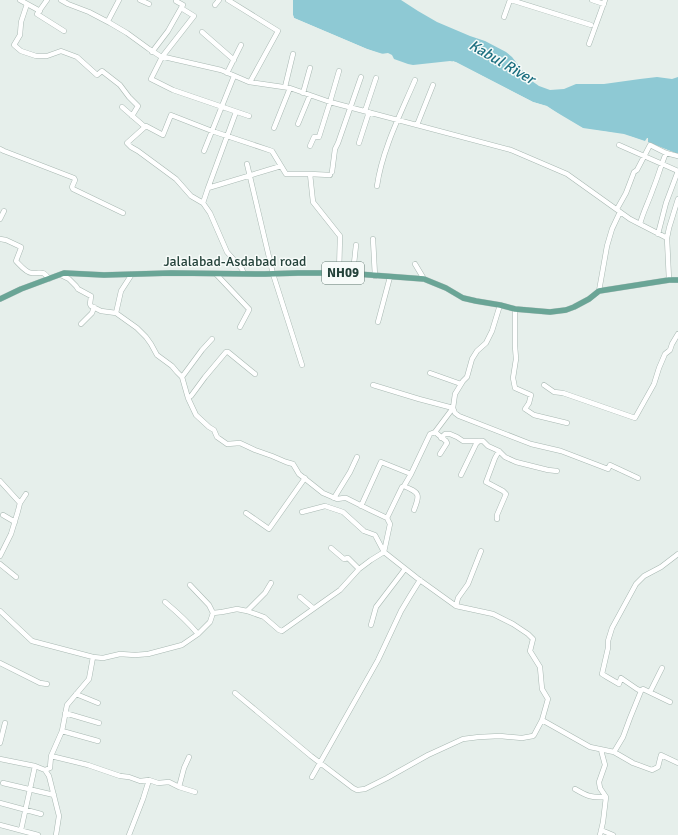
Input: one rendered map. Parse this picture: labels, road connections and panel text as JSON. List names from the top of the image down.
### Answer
{
  "streets": {
    "main road": ["Jalalabad-Asdabad road", "NH09"]
  },
  "water": ["Kabul River"]
}
